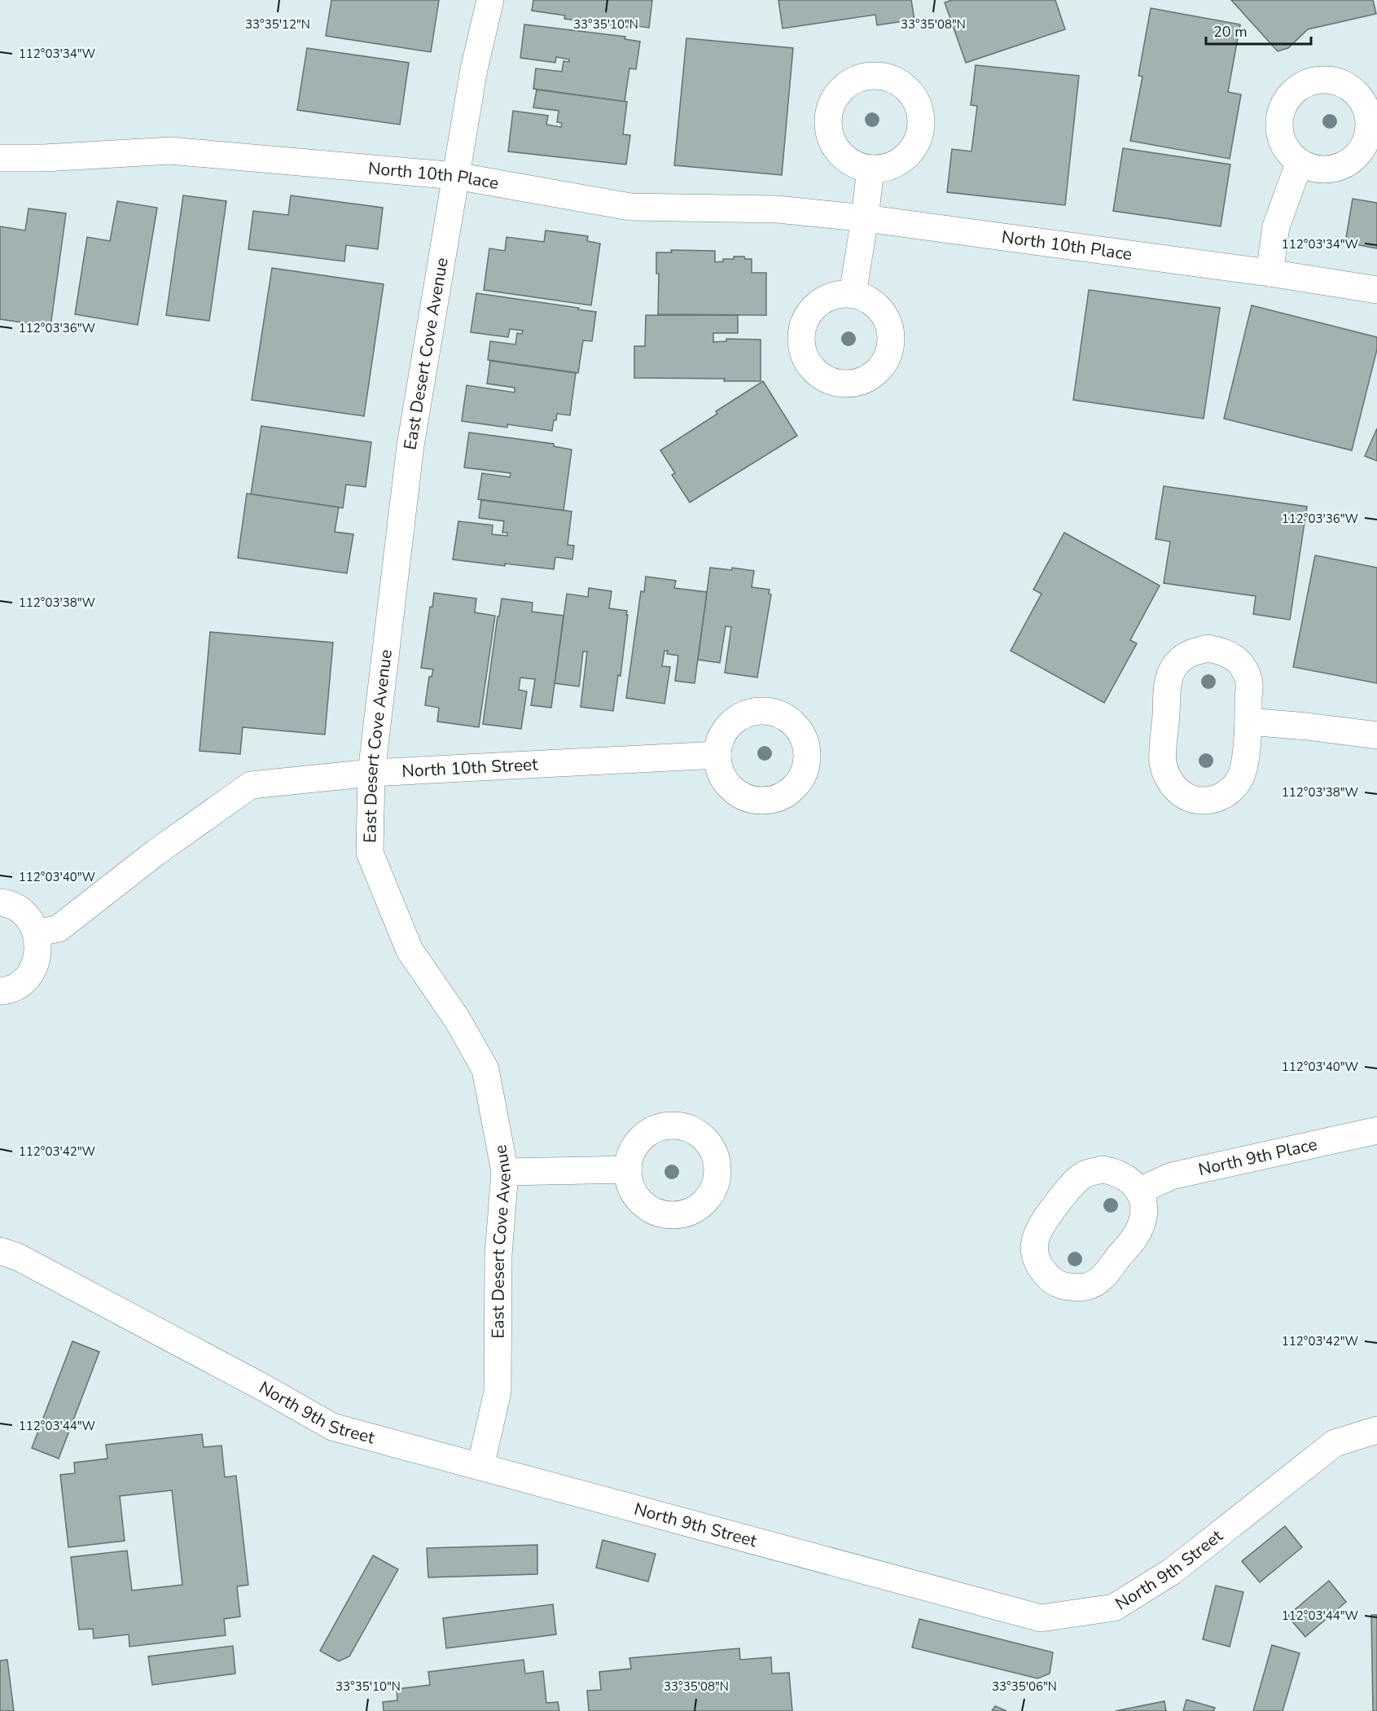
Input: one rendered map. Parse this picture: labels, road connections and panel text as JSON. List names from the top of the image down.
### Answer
{
  "streets": {
    "street": [
      "North 10th Place",
      "East Desert Cove Avenue",
      "North 10th Street",
      "North 9th Place",
      "North 9th Street"
    ]
  },
  "crossings": [
    ["North 10th Place", "East Desert Cove Avenue"],
    ["East Desert Cove Avenue", "North 10th Street"],
    ["East Desert Cove Avenue", "North 9th Street"]
  ],
  "scale_bar": "20 m",
  "coordinates": [
    "33°35'12\"N",
    "33°35'10\"N",
    "33°35'08\"N",
    "112°03'34\"W",
    "112°03'36\"W",
    "112°03'38\"W",
    "112°03'40\"W",
    "112°03'42\"W",
    "112°03'44\"W",
    "33°35'06\"N"
  ]
}
